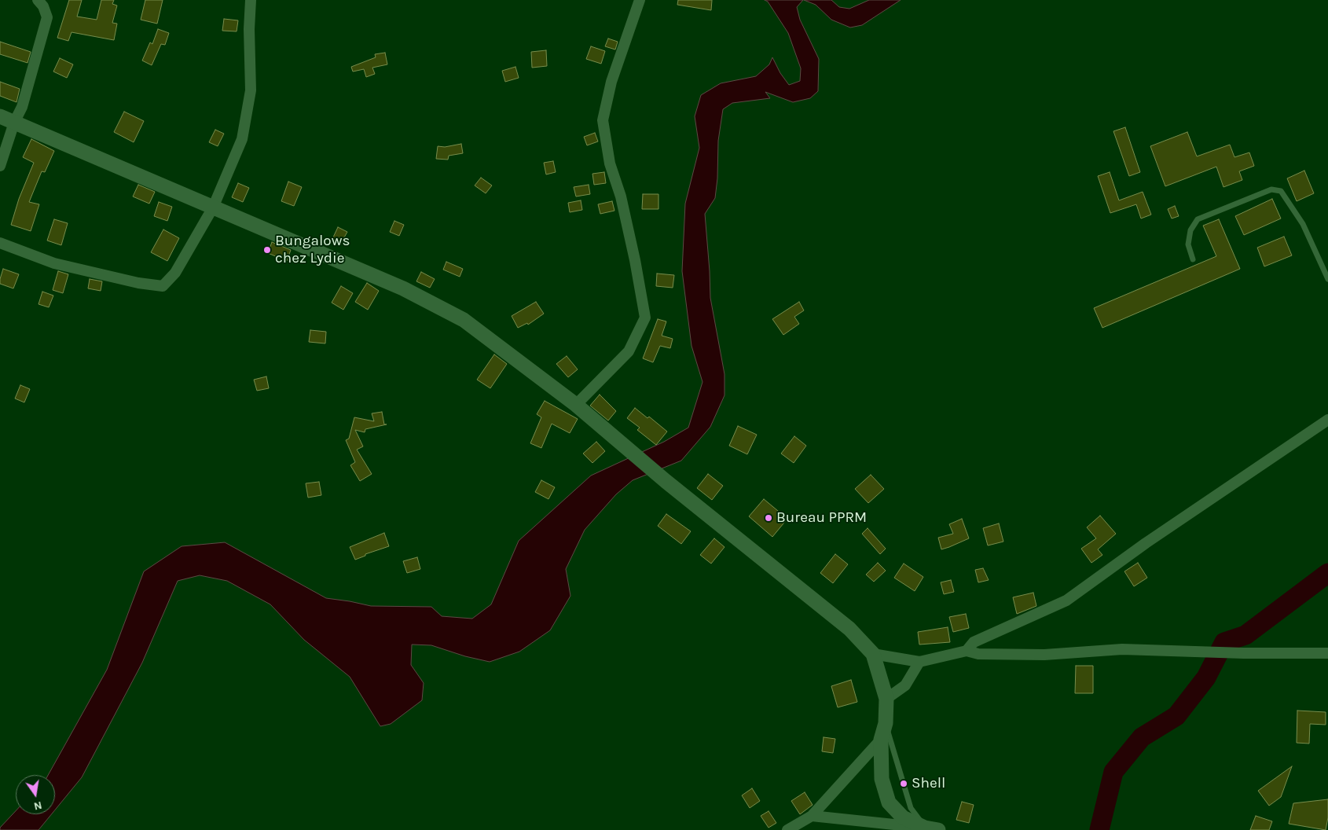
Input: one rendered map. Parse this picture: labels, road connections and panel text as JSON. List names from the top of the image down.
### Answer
{
  "places": ["Bungalows chez Lydie", "Bureau PPRM", "Shell"],
  "north": "bottom"
}
